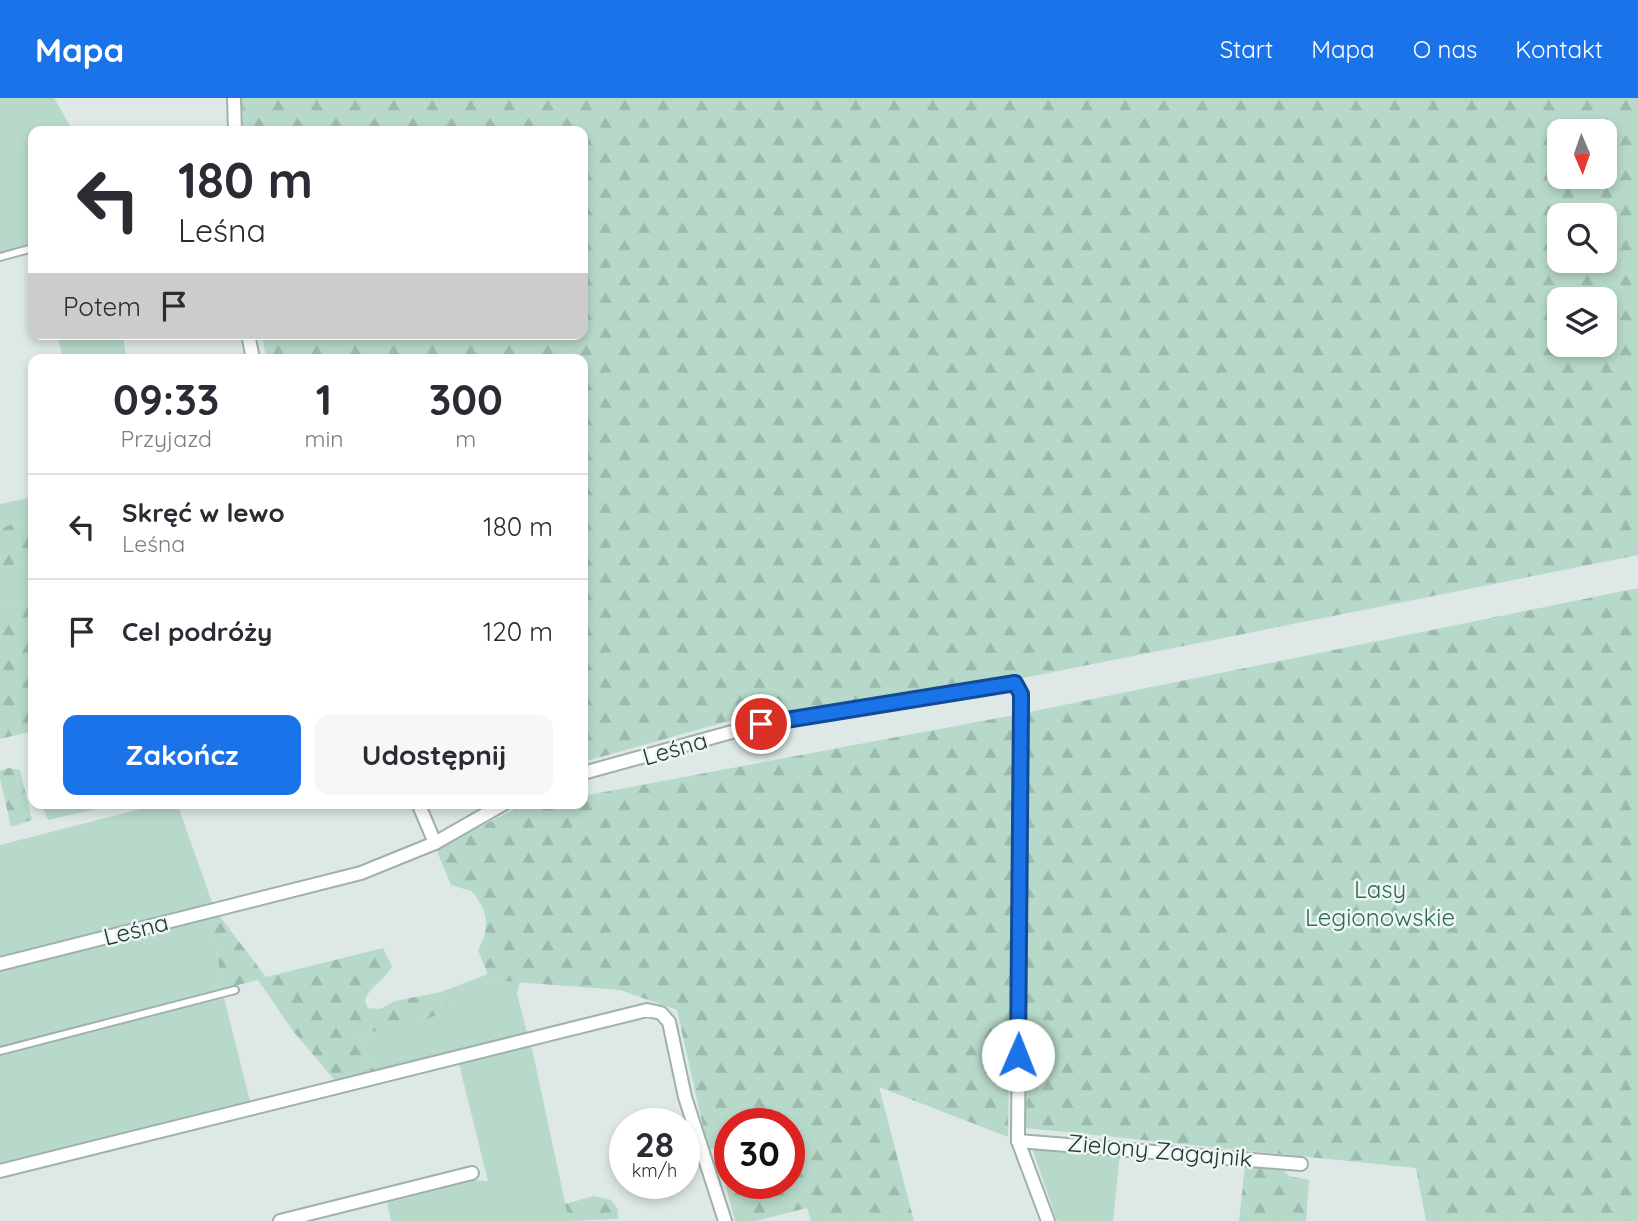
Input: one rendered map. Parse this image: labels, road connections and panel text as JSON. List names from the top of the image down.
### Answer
{
  "streets": {
    "street": ["Leśna", "Zielony Zagajnik"]
  },
  "crossings": [
    ["Leśna", "Zielony Zagajnik"]
  ],
  "parks": ["Lasy Legionowskie"],
  "north": "bottom",
  "page": {
    "header": "Mapa",
    "nav": [
      "Start",
      "Mapa",
      "O nas",
      "Kontakt"
    ],
    "turn": ["180 m", "Leśna"],
    "then": "Potem",
    "eta": [
      "09:33",
      "Przyjazd",
      "1",
      "min",
      "300",
      "m"
    ],
    "list": [
      {
        "name": "Skręć w lewo",
        "note": "Leśna",
        "value": "180 m"
      },
      {
        "name": "Cel podróży",
        "value": "120 m"
      }
    ],
    "buttons": ["Zakończ", "Udostępnij"],
    "speed": "28 km/h",
    "limit": "30"
  }
}
